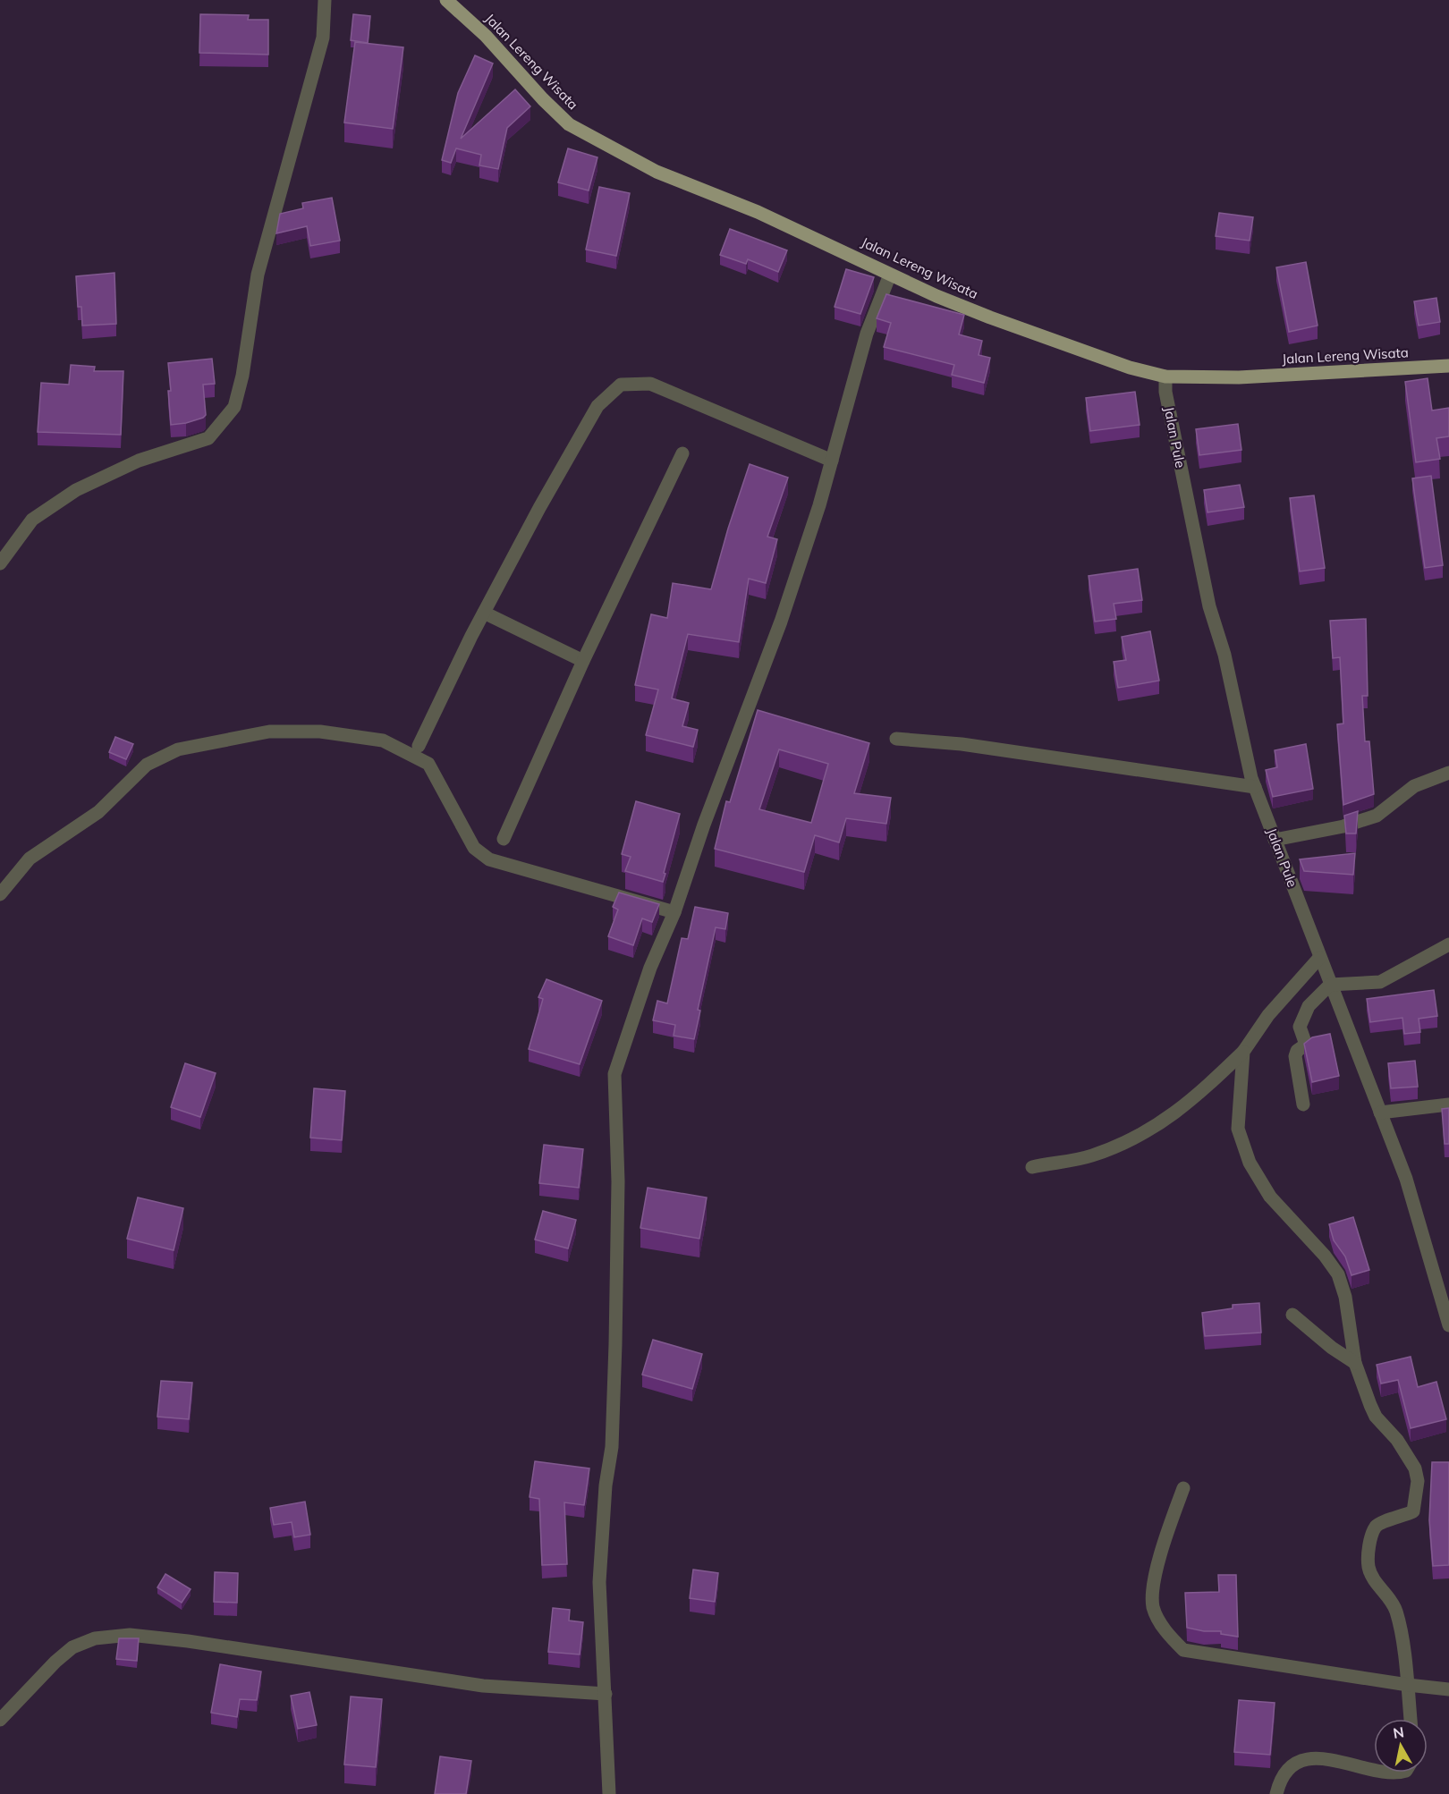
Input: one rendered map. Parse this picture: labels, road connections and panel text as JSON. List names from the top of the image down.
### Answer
{
  "streets": {
    "main road": ["Jalan Lereng Wisata"],
    "street": ["Jalan Pule"]
  },
  "crossings": [
    ["Jalan Lereng Wisata", "Jalan Pule"]
  ],
  "north": "top"
}
